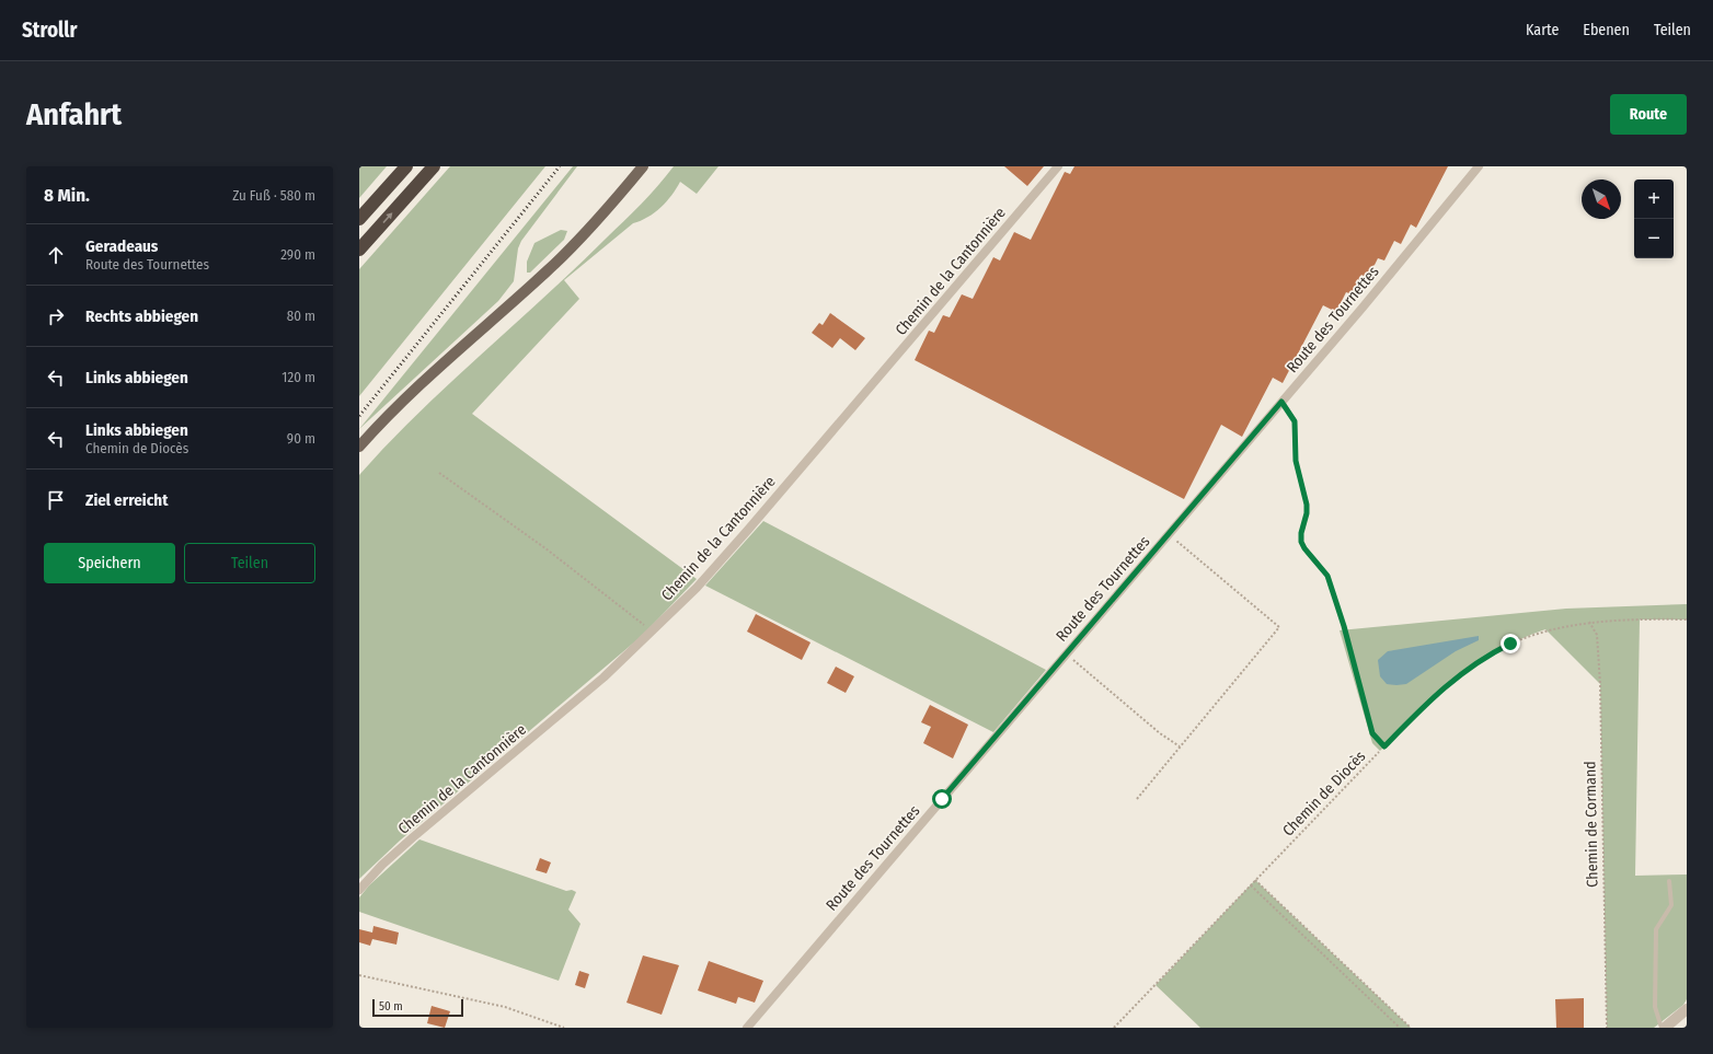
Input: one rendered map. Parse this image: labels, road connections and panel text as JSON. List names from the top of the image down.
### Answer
{
  "streets": {
    "street": ["Chemin de la Cantonnière", "Route des Tournettes"],
    "path": ["Chemin de Diocès", "Chemin de Cormand"]
  },
  "crossings": [
    ["Chemin de Diocès", "Chemin de Cormand"]
  ],
  "scale_bar": "50 m",
  "north": "bottom right",
  "page": {
    "header": "Strollr",
    "nav": ["Karte", "Ebenen", "Teilen"],
    "buttons": [
      "Route",
      ["Speichern", "Teilen"]
    ],
    "title": "Anfahrt",
    "heading": ["8 Min.", "Zu Fuß · 580 m"],
    "map_buttons": ["+", "−"],
    "list": [
      ["Geradeaus", "Route des Tournettes", "290 m"],
      ["Rechts abbiegen", "80 m"],
      ["Links abbiegen", "120 m"],
      ["Links abbiegen", "Chemin de Diocès", "90 m"],
      "Ziel erreicht"
    ],
    "scale": "50 m"
  }
}
